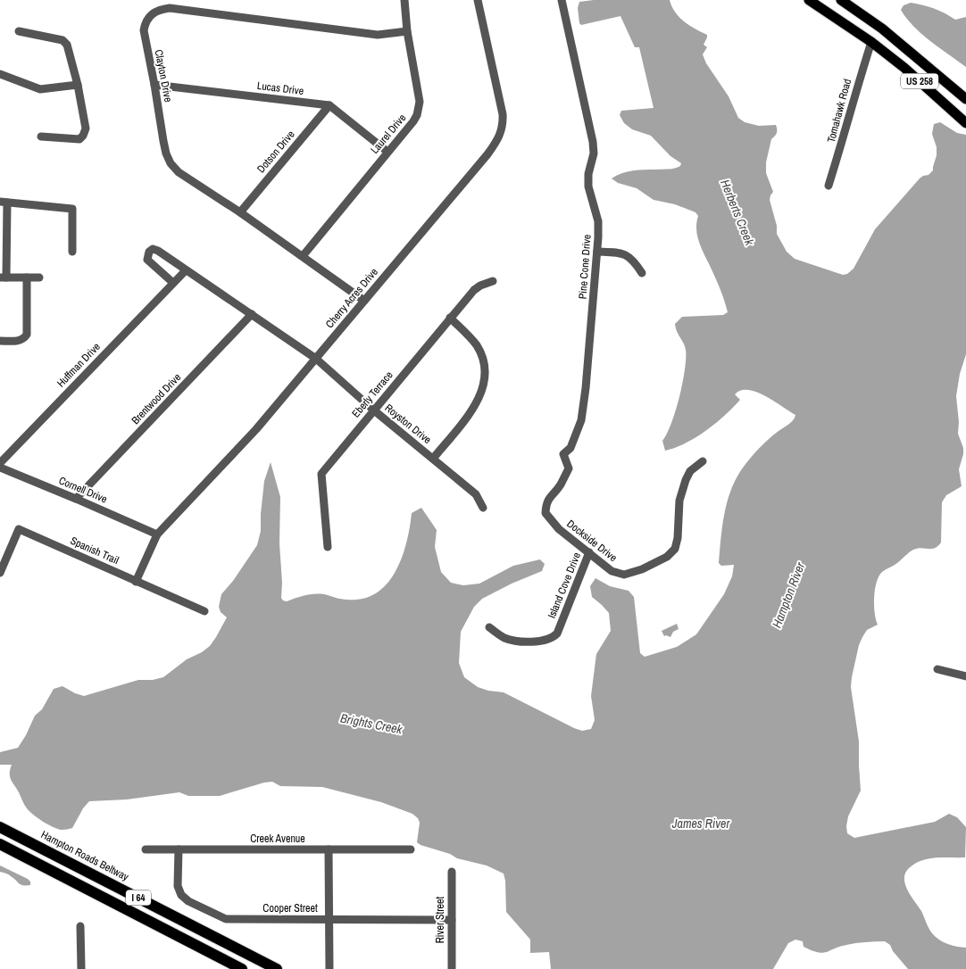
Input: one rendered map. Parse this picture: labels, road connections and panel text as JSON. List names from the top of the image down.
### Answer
{
  "streets": {
    "highway": ["Hampton Roads Beltway", "I 64"],
    "main road": ["US 258"],
    "street": [
      "Clayton Drive",
      "Lucas Drive",
      "Tomahawk Road",
      "Laurel Drive",
      "Dotson Drive",
      "Pine Cone Drive",
      "Cherry Acres Drive",
      "Huffman Drive",
      "Eberly Terrace",
      "Brentwood Drive",
      "Royston Drive",
      "Cornell Drive",
      "Dockside Drive",
      "Spanish Trail",
      "Island Cove Drive",
      "Creek Avenue",
      "Cooper Street",
      "River Street"
    ]
  },
  "crossings": [
    ["Clayton Drive", "Lucas Drive"],
    ["Clayton Drive", "Laurel Drive"],
    ["Clayton Drive", "Dotson Drive"],
    ["Clayton Drive", "Cherry Acres Drive"],
    ["US 258", "Tomahawk Road"],
    ["Lucas Drive", "Dotson Drive"],
    ["Pine Cone Drive", "Dockside Drive"],
    ["Cherry Acres Drive", "Royston Drive"],
    ["Cherry Acres Drive", "Cornell Drive"],
    ["Cherry Acres Drive", "Spanish Trail"],
    ["Eberly Terrace", "Royston Drive"],
    ["Brentwood Drive", "Cornell Drive"],
    ["Dockside Drive", "Island Cove Drive"],
    ["Creek Avenue", "Cooper Street"],
    ["Cooper Street", "River Street"]
  ],
  "water": [
    "Herberts Creek",
    "Hampton River",
    "Brights Creek",
    "James River"
  ]
}
